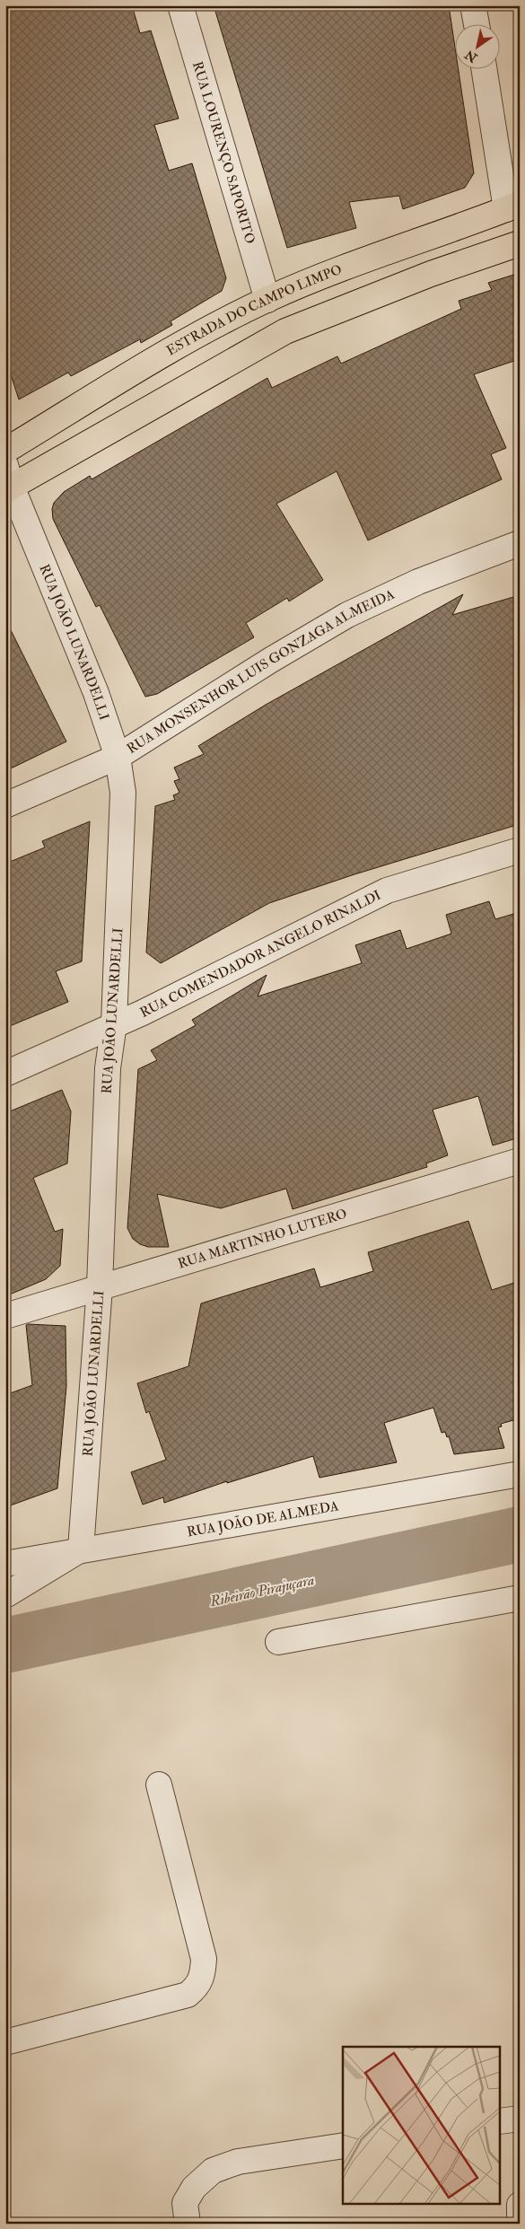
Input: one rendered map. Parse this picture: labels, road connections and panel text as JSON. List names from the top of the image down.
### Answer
{
  "streets": {
    "main road": ["ESTRADA DO CAMPO LIMPO"],
    "street": [
      "RUA LOURENÇO SAPORITO",
      "RUA JOÃO LUNARDELLI",
      "RUA MONSENHOR LUIS GONZAGA ALMEIDA",
      "RUA COMENDADOR ANGELO RINALDI",
      "RUA MARTINHO LUTERO",
      "RUA JOÃO DE ALMEDA"
    ]
  },
  "crossings": [
    ["RUA LOURENÇO SAPORITO", "ESTRADA DO CAMPO LIMPO"],
    ["RUA JOÃO LUNARDELLI", "RUA MONSENHOR LUIS GONZAGA ALMEIDA"],
    ["RUA JOÃO LUNARDELLI", "RUA COMENDADOR ANGELO RINALDI"],
    ["RUA JOÃO LUNARDELLI", "RUA MARTINHO LUTERO"],
    ["RUA JOÃO LUNARDELLI", "RUA JOÃO DE ALMEDA"]
  ],
  "water": ["Ribeirão Pirajuçara"],
  "north": "bottom left"
}
